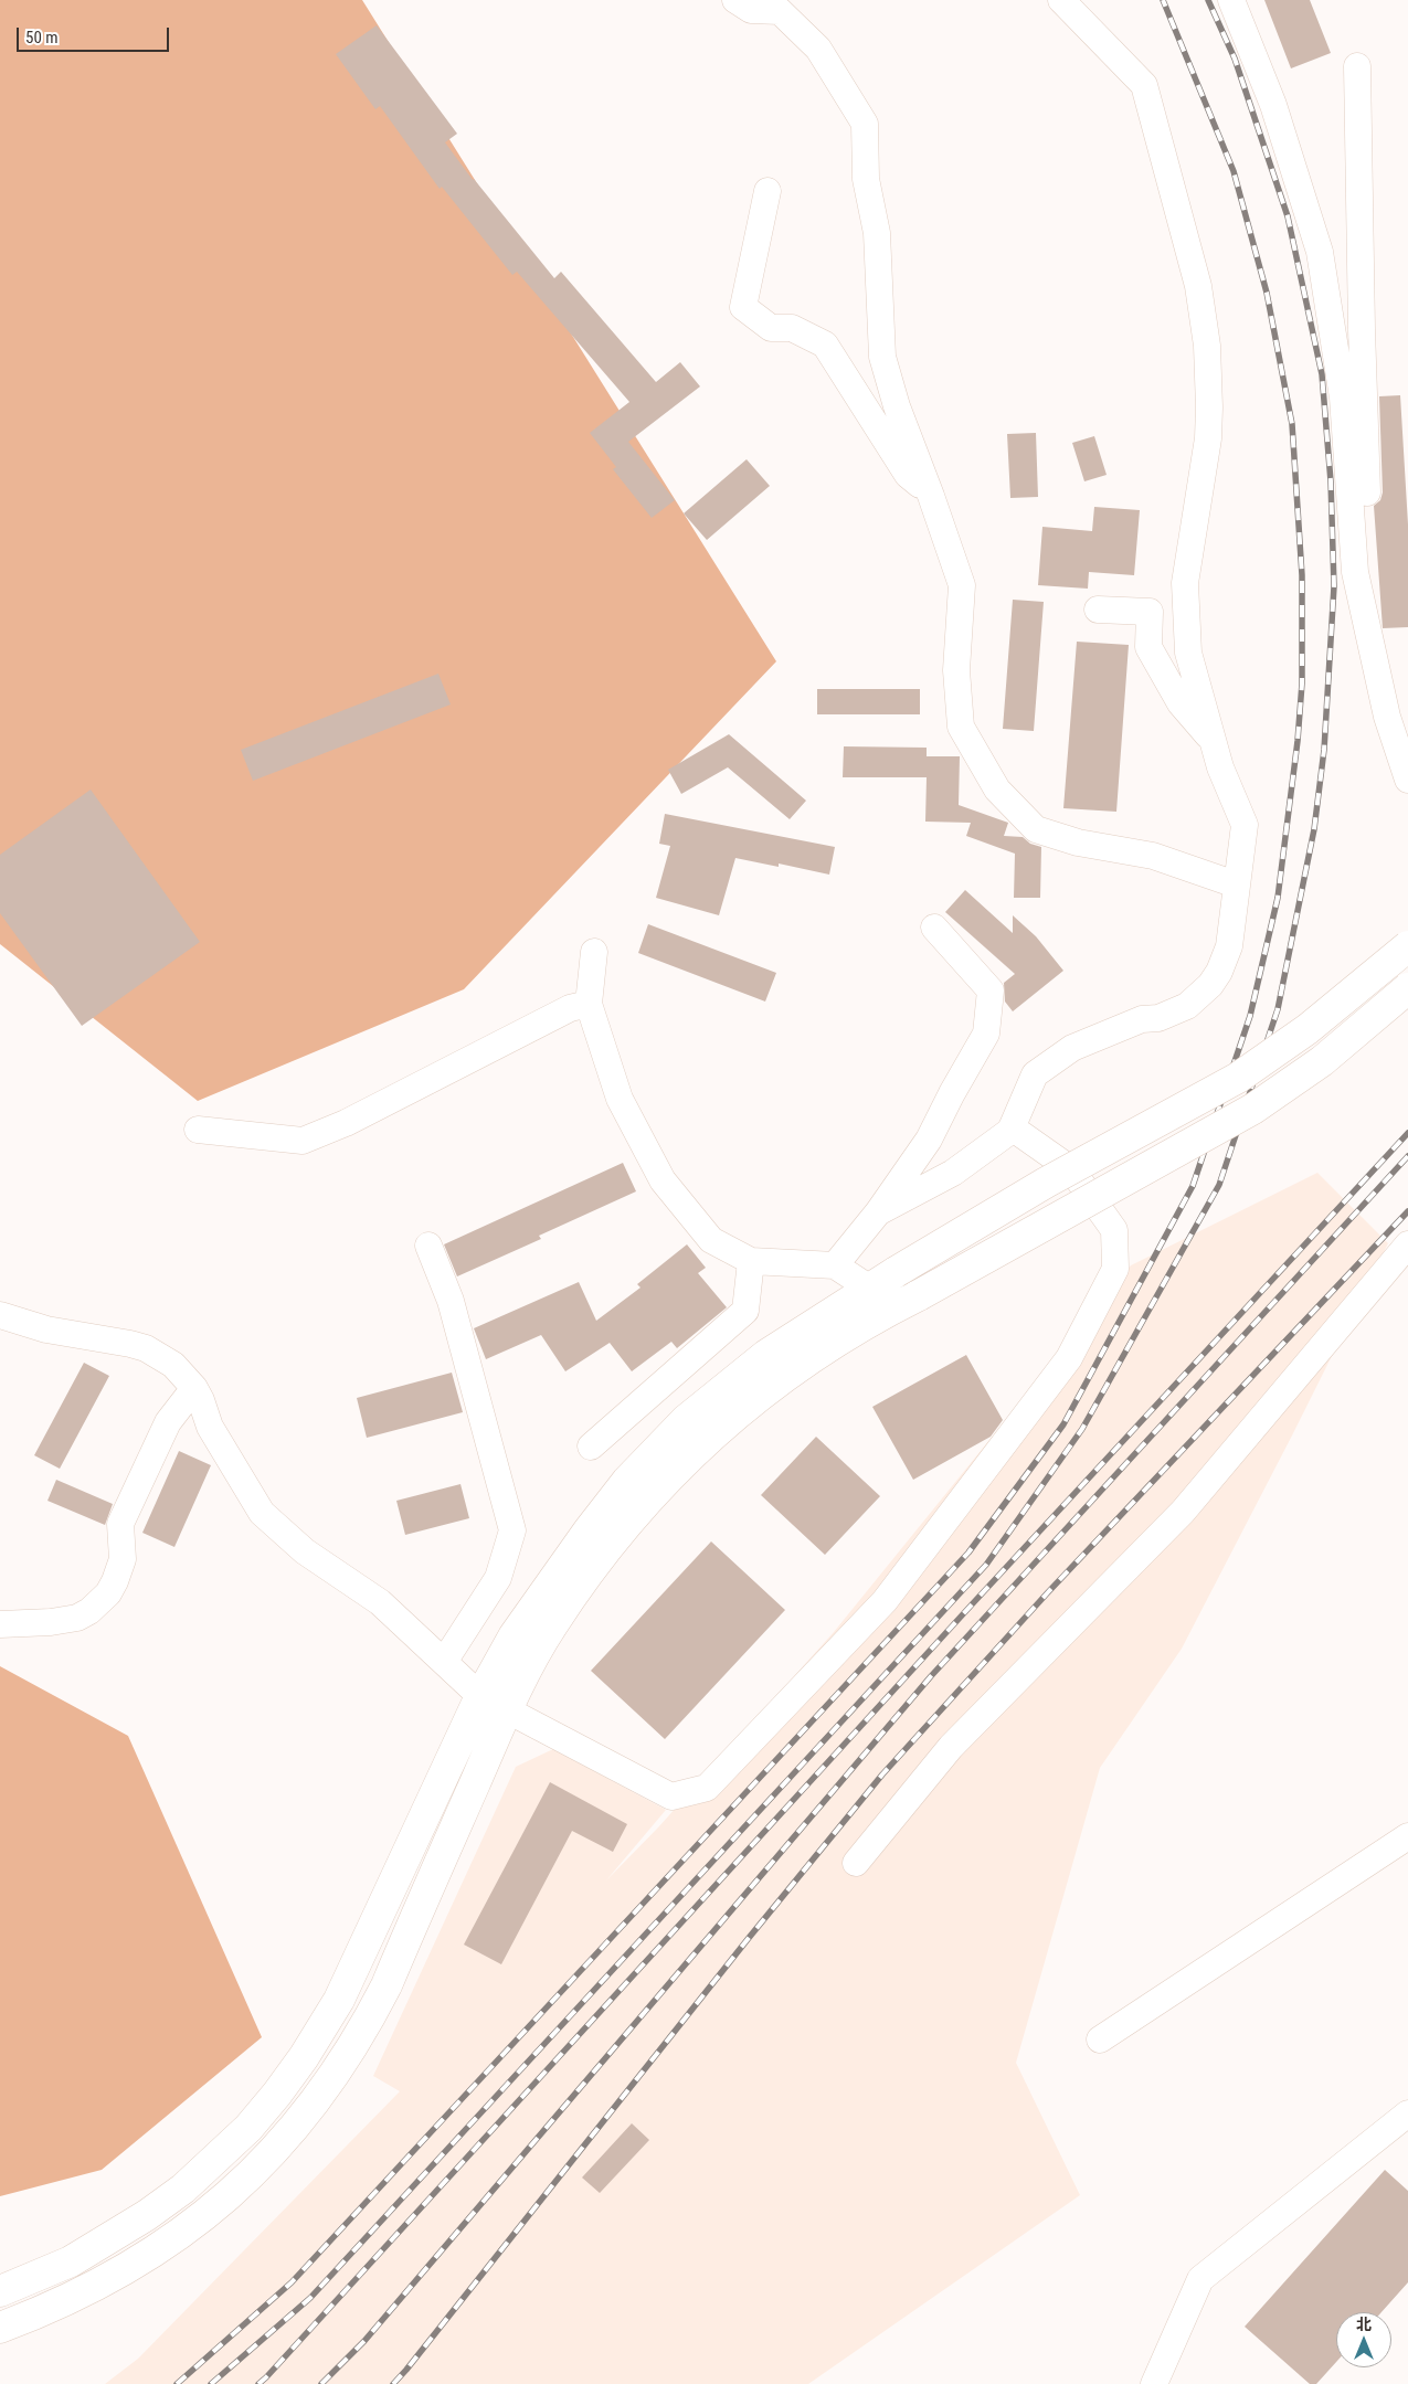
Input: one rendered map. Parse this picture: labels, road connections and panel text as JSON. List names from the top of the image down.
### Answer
{
  "scale_bar": "50 m",
  "north": "top"
}
